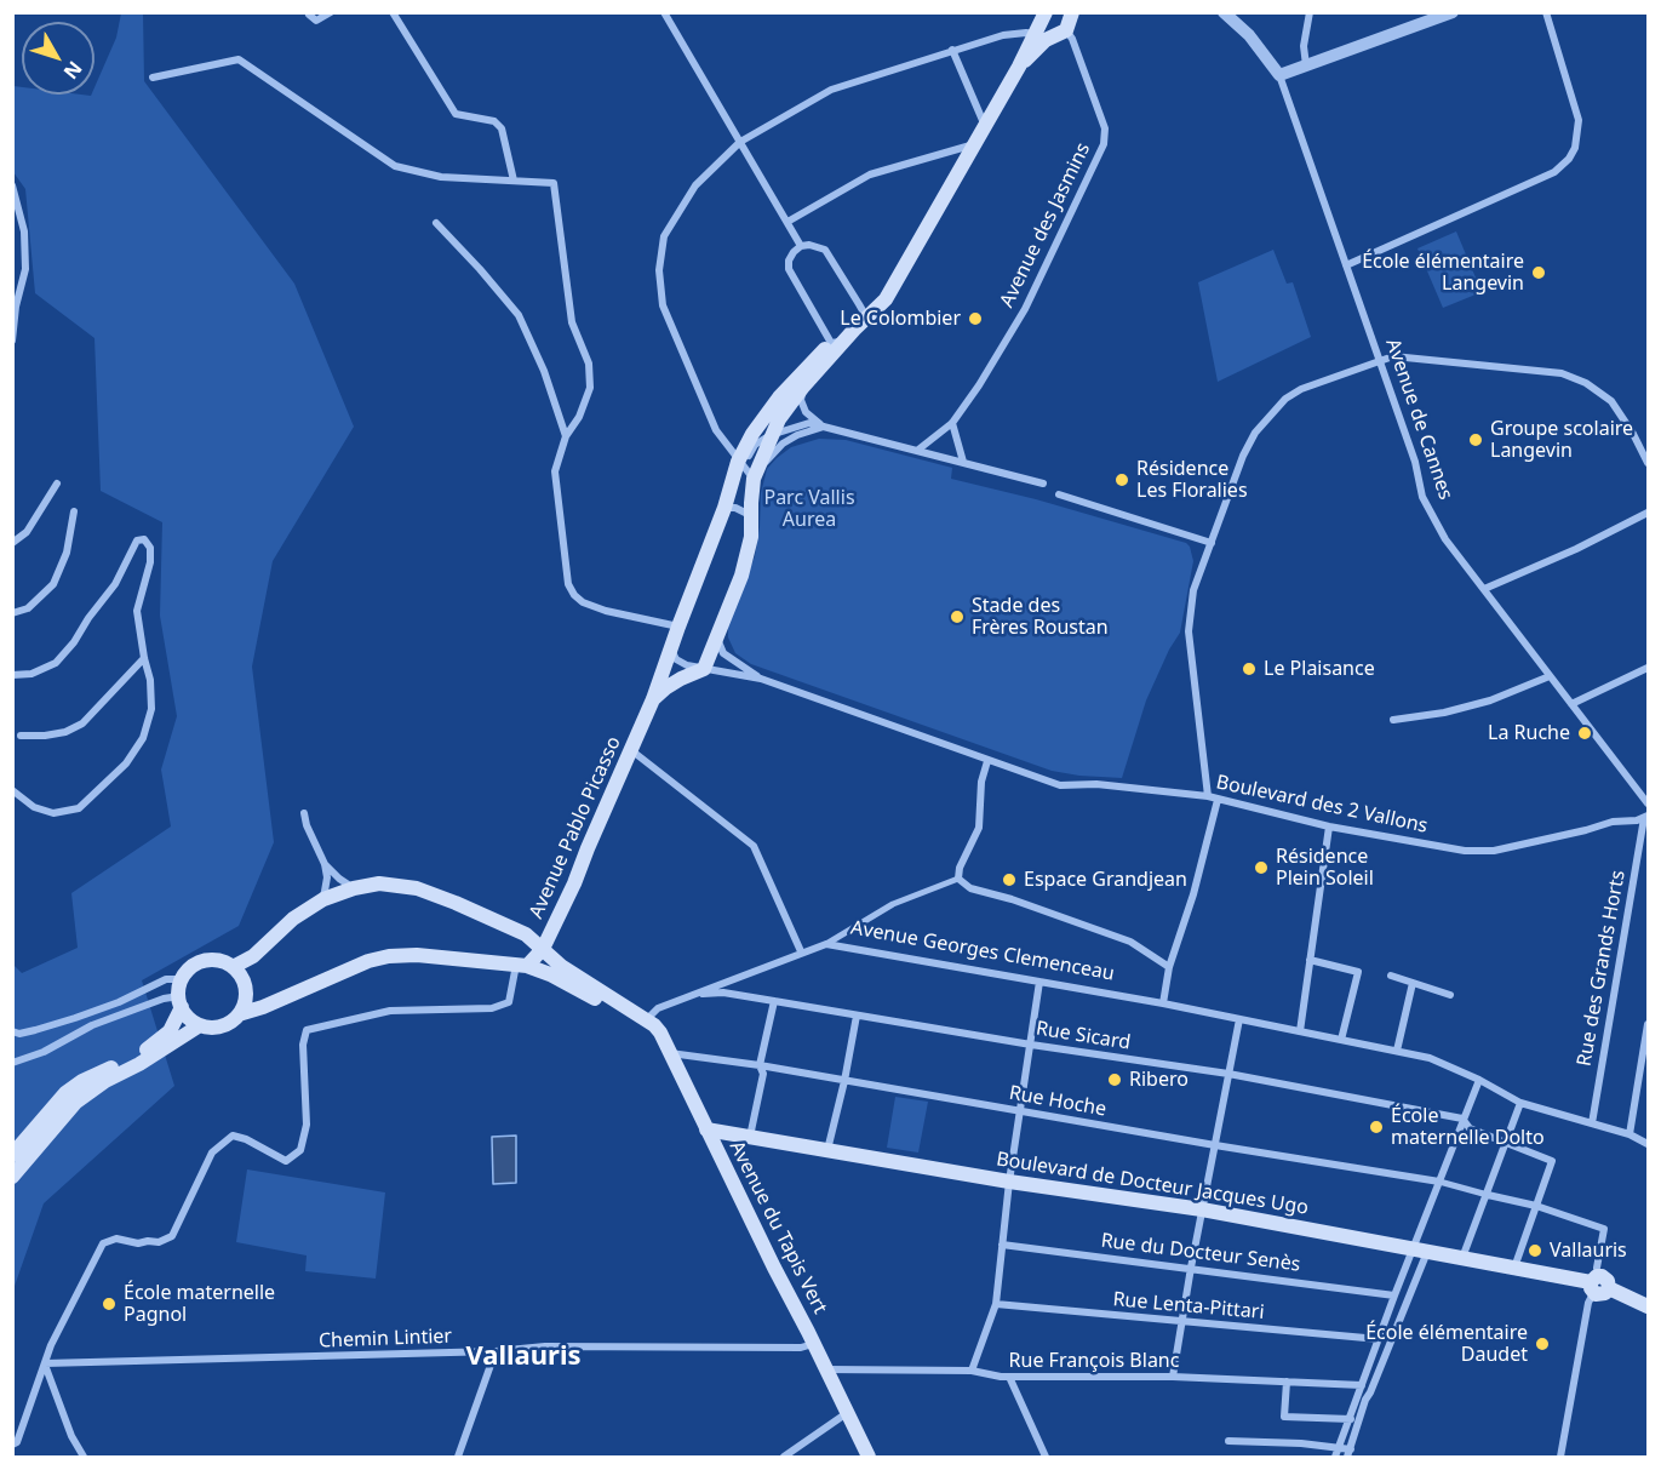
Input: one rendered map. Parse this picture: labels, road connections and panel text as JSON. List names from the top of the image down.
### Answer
{
  "streets": {
    "main road": ["Avenue Pablo Picasso", "Boulevard de Docteur Jacques Ugo", "Avenue du Tapis Vert"],
    "street": [
      "Avenue des Jasmins",
      "Avenue de Cannes",
      "Boulevard des 2 Vallons",
      "Avenue Georges Clemenceau",
      "Rue des Grands Horts",
      "Rue Sicard",
      "Rue Hoche",
      "Rue du Docteur Senès",
      "Rue Lenta-Pittari",
      "Chemin Lintier",
      "Rue François Blanc"
    ]
  },
  "crossings": [
    ["Boulevard des 2 Vallons", "Rue des Grands Horts"],
    ["Avenue Georges Clemenceau", "Rue des Grands Horts"],
    ["Avenue Georges Clemenceau", "Rue Sicard"],
    ["Avenue Georges Clemenceau", "Avenue du Tapis Vert"],
    ["Rue Hoche", "Avenue du Tapis Vert"],
    ["Boulevard de Docteur Jacques Ugo", "Avenue du Tapis Vert"],
    ["Avenue du Tapis Vert", "Chemin Lintier"],
    ["Avenue du Tapis Vert", "Rue François Blanc"]
  ],
  "districts": ["Vallauris"],
  "parks": ["Parc Vallis Aurea"],
  "places": [
    "École élémentaire Langevin",
    "Le Colombier",
    "Groupe scolaire Langevin",
    "Résidence Les Floralies",
    "Stade des Frères Roustan",
    "Le Plaisance",
    "La Ruche",
    "Résidence Plein Soleil",
    "Espace Grandjean",
    "Ribero",
    "École maternelle Dolto",
    "Vallauris",
    "École maternelle Pagnol",
    "École élémentaire Daudet"
  ],
  "north": "bottom right"
}
